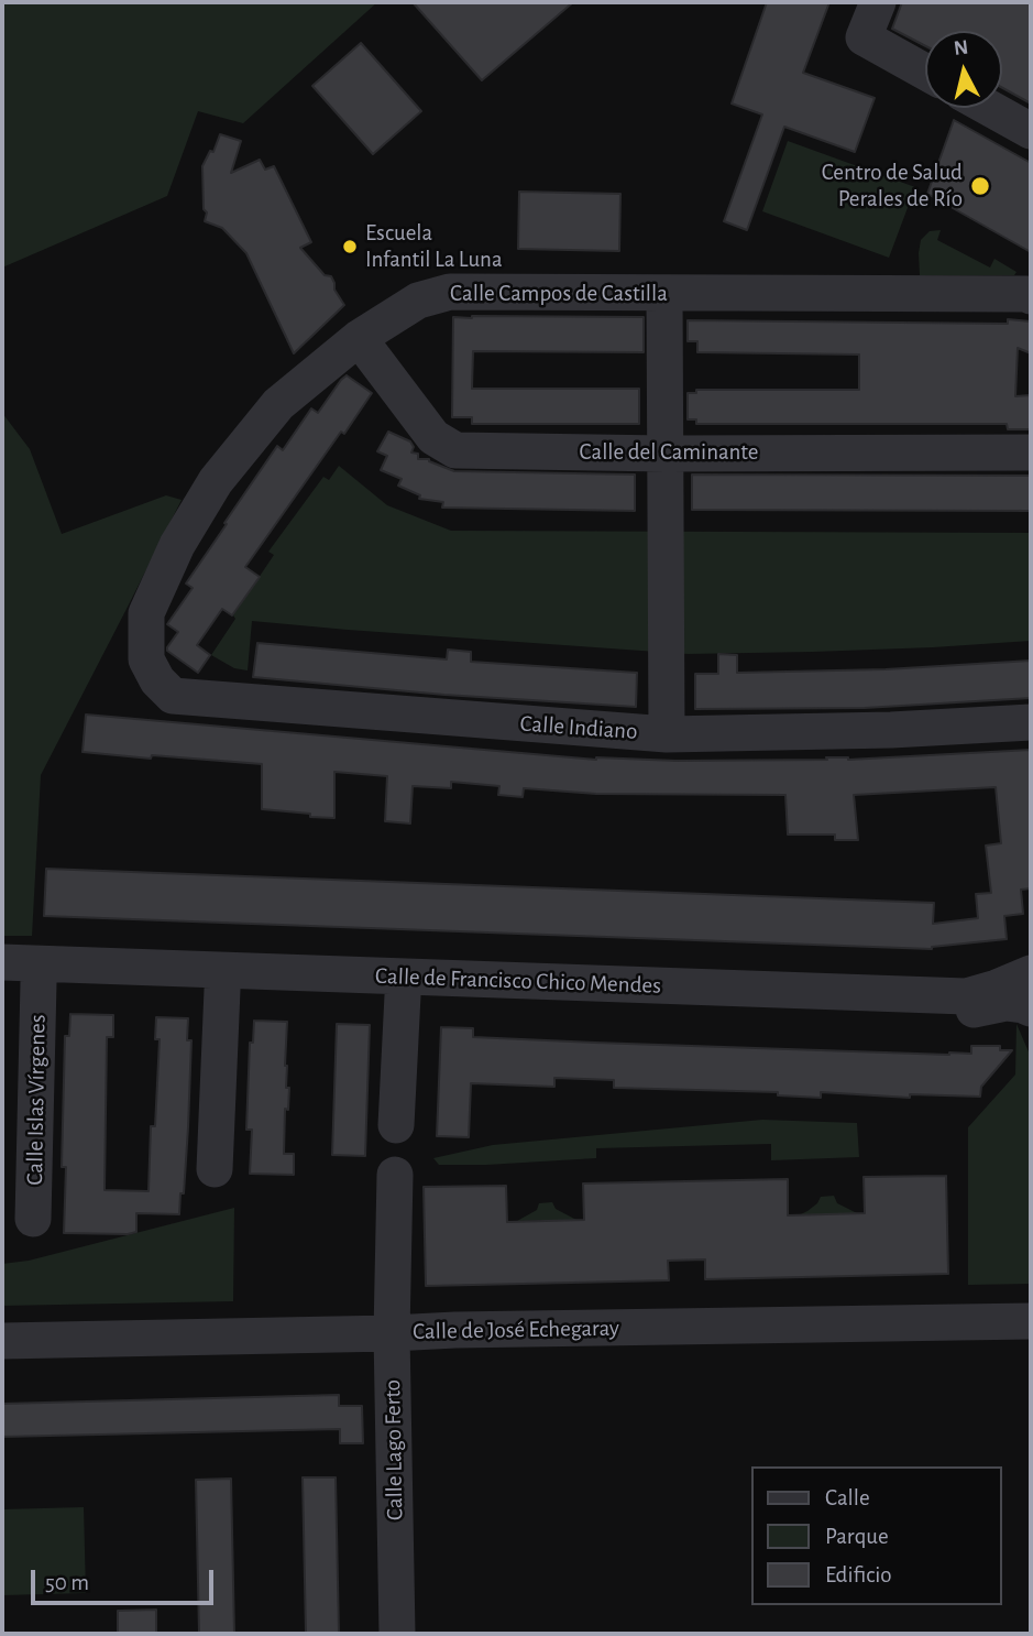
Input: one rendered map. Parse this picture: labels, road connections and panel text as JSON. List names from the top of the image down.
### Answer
{
  "streets": {
    "street": [
      "Calle Campos de Castilla",
      "Calle del Caminante",
      "Calle Indiano",
      "Calle de Francisco Chico Mendes",
      "Calle Islas Vírgenes",
      "Calle de José Echegaray",
      "Calle Lago Ferto"
    ]
  },
  "crossings": [
    ["Calle Campos de Castilla", "Calle del Caminante"],
    ["Calle Campos de Castilla", "Calle Indiano"],
    ["Calle de Francisco Chico Mendes", "Calle Islas Vírgenes"],
    ["Calle de José Echegaray", "Calle Lago Ferto"]
  ],
  "places": ["Centro de Salud Perales de Río", "Escuela Infantil La Luna"],
  "legend": ["Calle", "Parque", "Edificio"],
  "scale_bar": "50 m",
  "north": "top"
}
